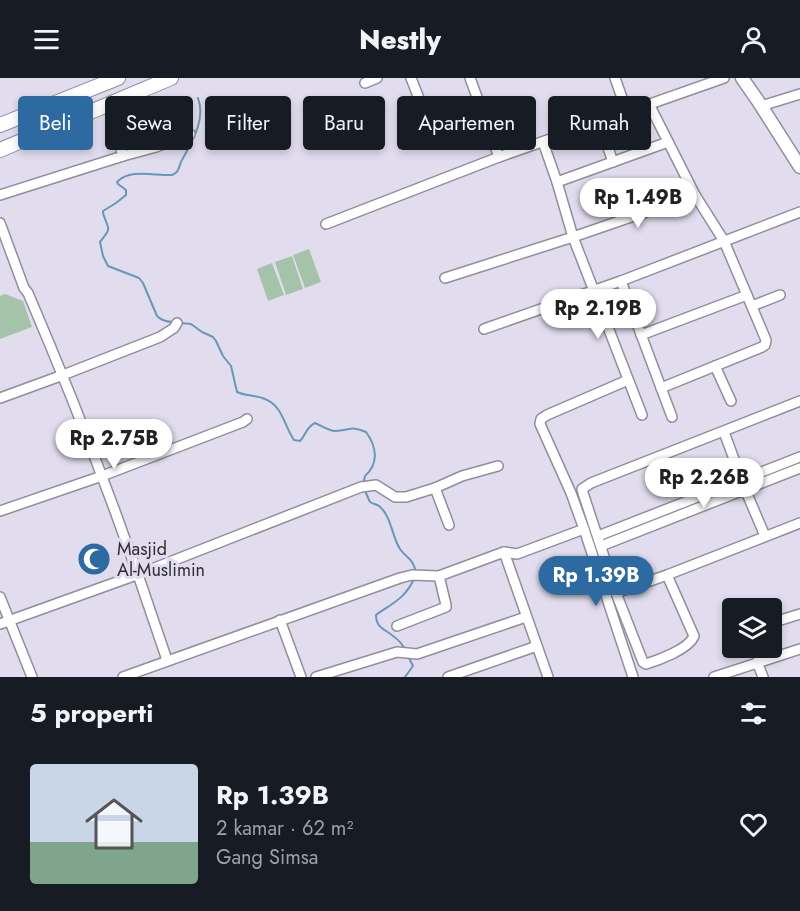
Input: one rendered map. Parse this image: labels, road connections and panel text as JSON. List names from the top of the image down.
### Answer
{
  "places": {
    "mosque": ["Masjid Al-Muslimin"]
  },
  "page": {
    "header": "Nestly",
    "chip": [
      "Beli",
      "Sewa",
      "Filter",
      "Baru",
      "Apartemen",
      "Rumah"
    ],
    "price": [
      "Rp 1.49B",
      "Rp 2.19B",
      "Rp 2.75B",
      "Rp 2.26B",
      "Rp 1.39B"
    ],
    "heading": "5 properti",
    "list": [
      {
        "name": "Rp 1.39B",
        "note": "2 kamar · 62 m² · Gang Simsa"
      }
    ]
  }
}
